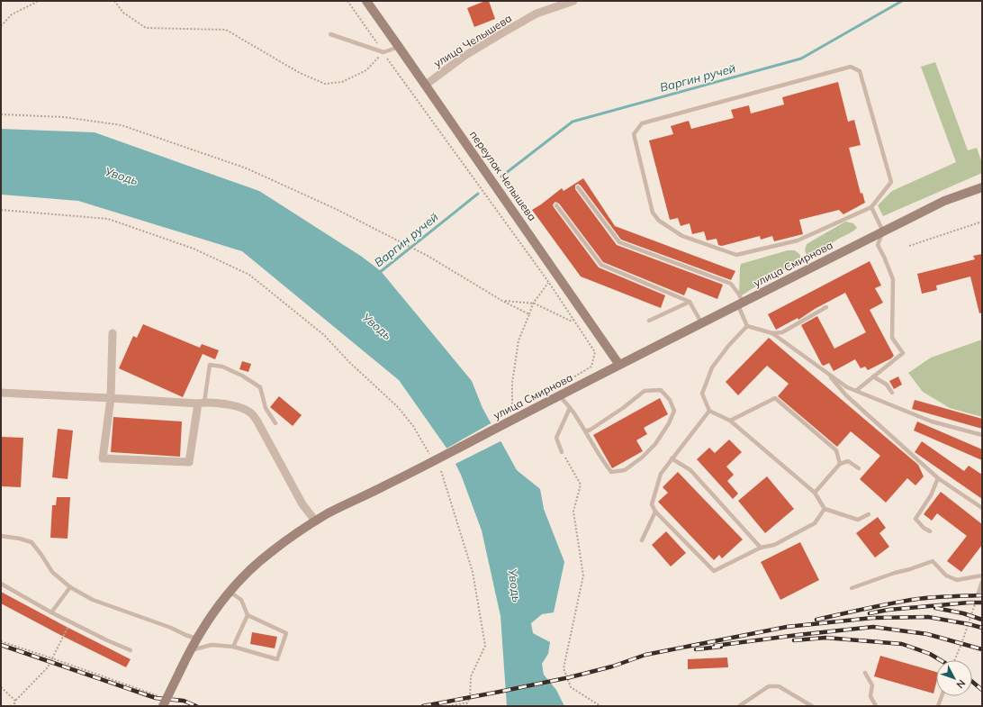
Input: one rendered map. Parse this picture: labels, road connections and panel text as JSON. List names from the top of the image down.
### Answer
{
  "streets": {
    "main road": ["переулок Челышева", "улица Смирнова"],
    "street": ["улица Челышева"]
  },
  "crossings": [
    ["улица Челышева", "переулок Челышева"],
    ["переулок Челышева", "улица Смирнова"]
  ],
  "water": ["Варгин ручей", "Уводь"],
  "north": "bottom right"
}
